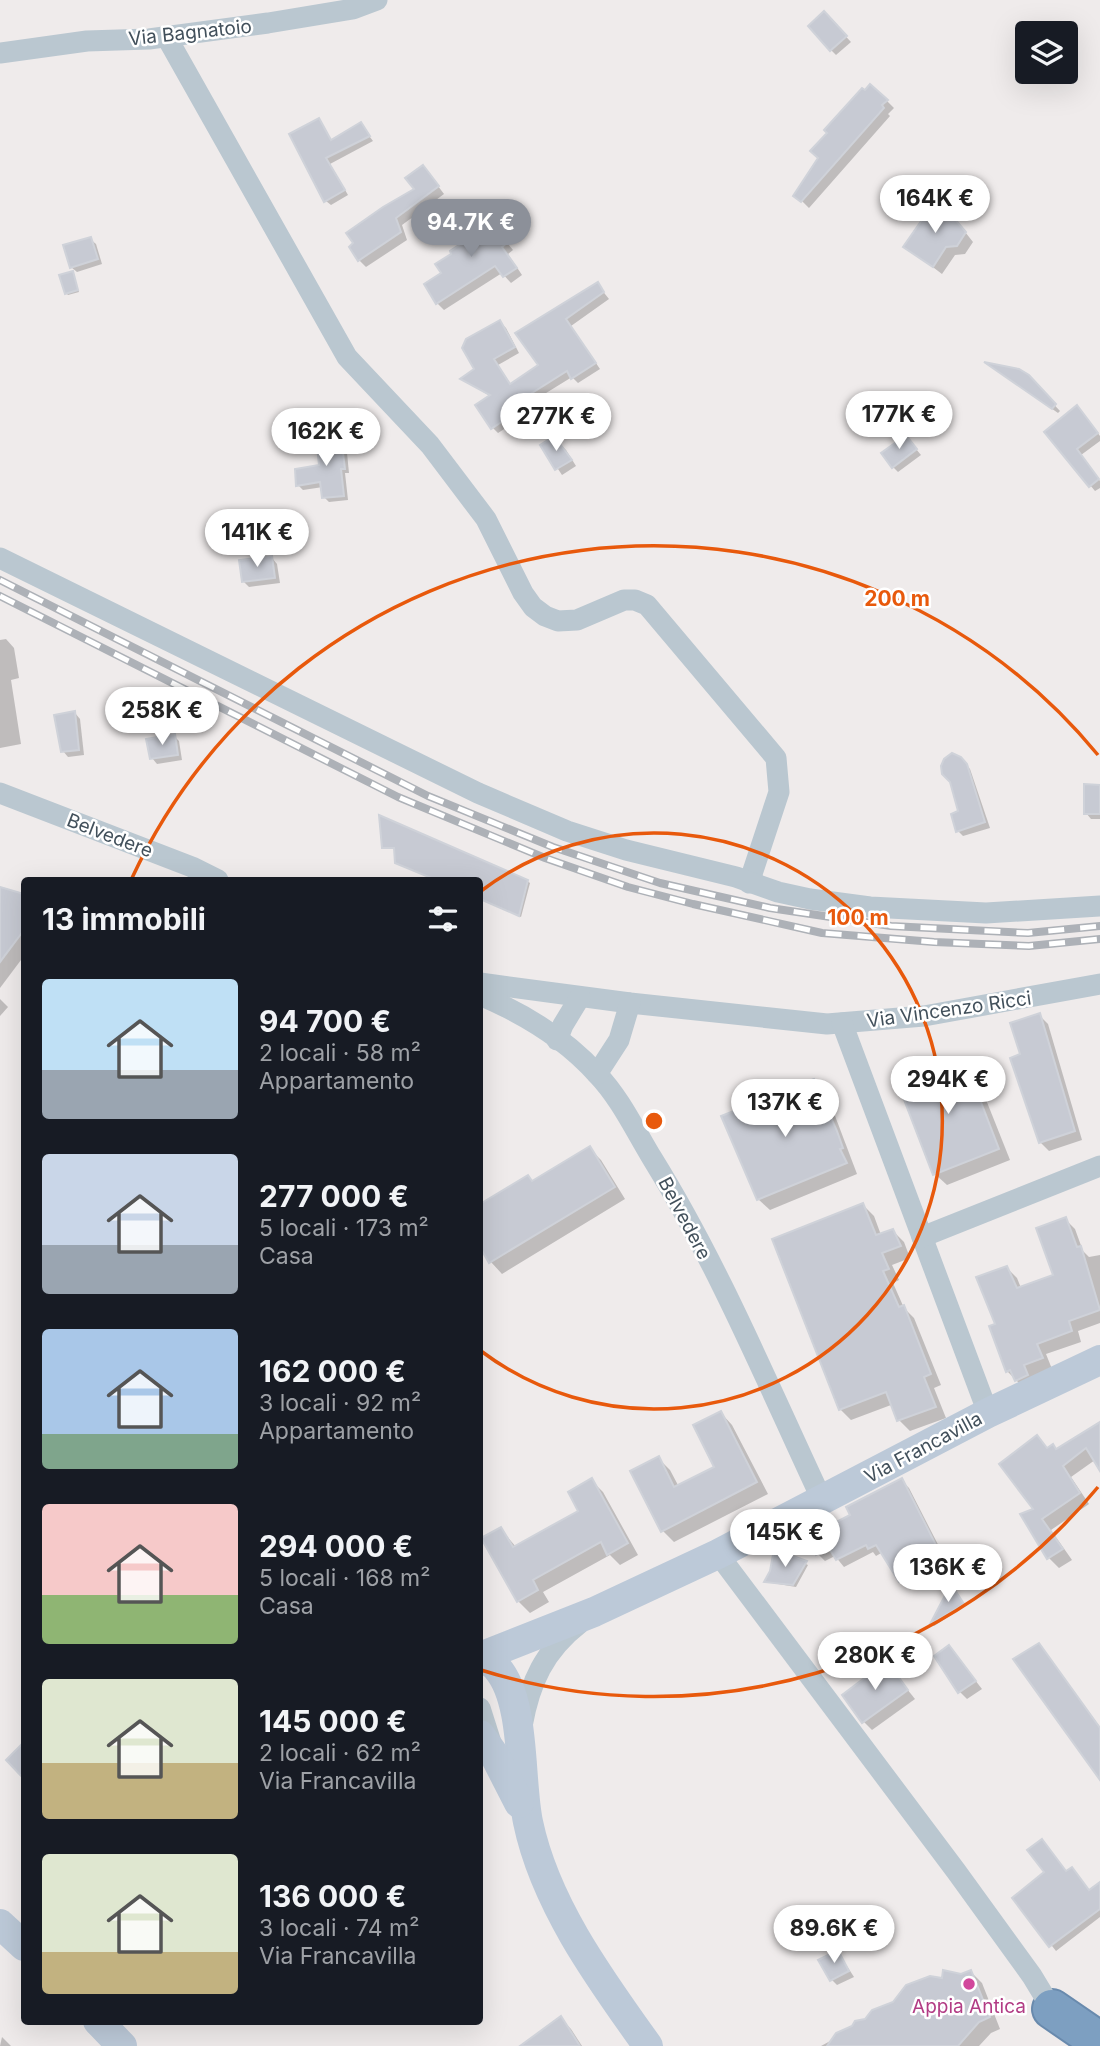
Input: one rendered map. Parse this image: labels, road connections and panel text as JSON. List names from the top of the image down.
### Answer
{
  "streets": {
    "street": [
      "Via Bagnatoio",
      "Belvedere",
      "Via Vincenzo Ricci",
      "Via Francavilla"
    ]
  },
  "crossings": [
    ["Belvedere", "Via Francavilla"]
  ],
  "places": ["Appia Antica"],
  "page": {
    "price": [
      "164K €",
      "94.7K €",
      "177K €",
      "277K €",
      "162K €",
      "141K €",
      "258K €",
      "294K €",
      "137K €",
      "145K €",
      "136K €",
      "280K €",
      "89.6K €"
    ],
    "heading": "13 immobili",
    "list": [
      {
        "name": "94 700 €",
        "note": "2 locali · 58 m² · Appartamento"
      },
      {
        "name": "277 000 €",
        "note": "5 locali · 173 m² · Casa"
      },
      {
        "name": "162 000 €",
        "note": "3 locali · 92 m² · Appartamento"
      },
      {
        "name": "294 000 €",
        "note": "5 locali · 168 m² · Casa"
      },
      {
        "name": "145 000 €",
        "note": "2 locali · 62 m² · Via Francavilla"
      },
      {
        "name": "136 000 €",
        "note": "3 locali · 74 m² · Via Francavilla"
      }
    ]
  },
  "rings": ["200 m", "100 m"]
}
